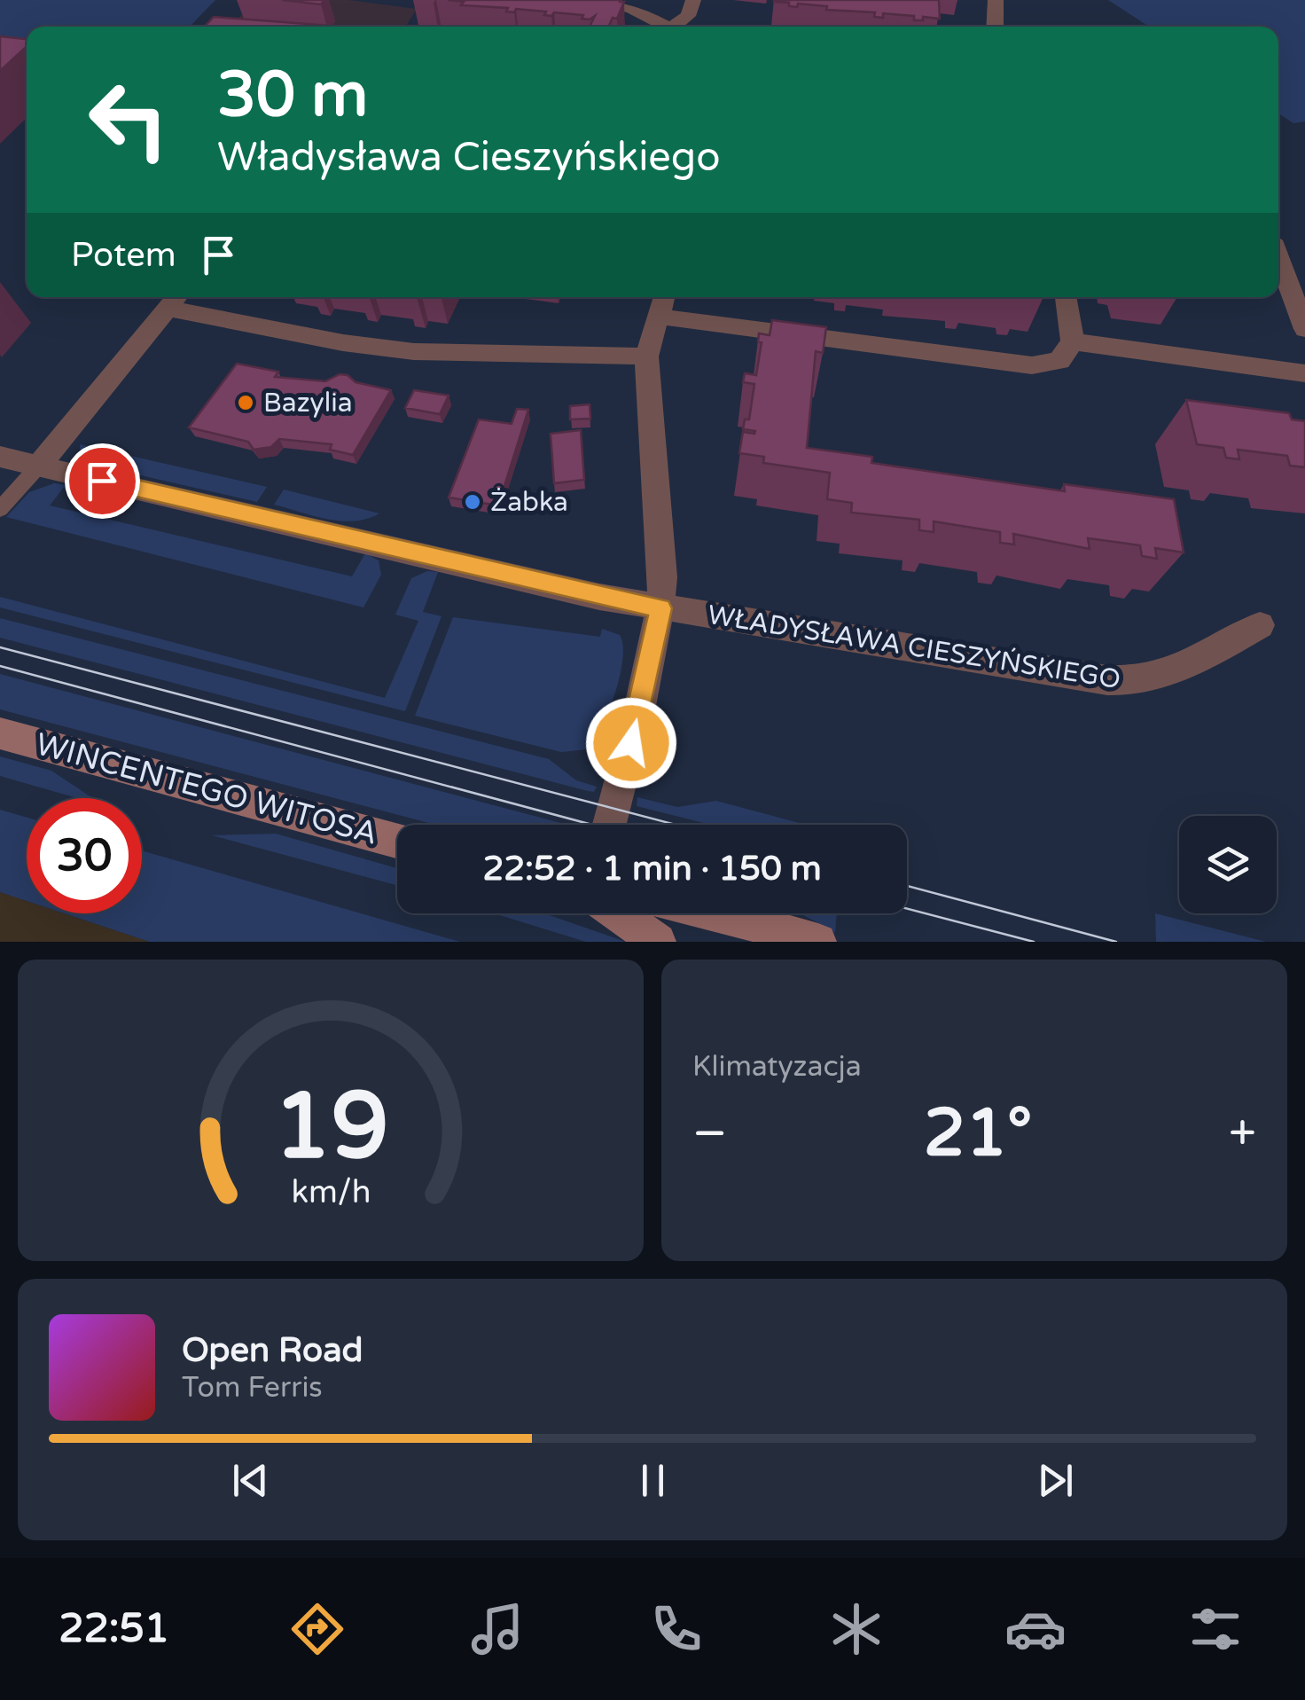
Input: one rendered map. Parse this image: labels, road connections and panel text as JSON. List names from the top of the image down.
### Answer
{
  "streets": {
    "street": ["WŁADYSŁAWA CIESZYŃSKIEGO", "WINCENTEGO WITOSA"]
  },
  "places": ["Bazylia", "Żabka"],
  "page": {
    "turn": ["30 m", "Władysława Cieszyńskiego"],
    "then": "Potem",
    "limit": "30",
    "trip": "22:52 · 1 min · 150 m",
    "tile": "Klimatyzacja",
    "heat": ["−", "21°", "+"],
    "song": ["Open Road", "Tom Ferris"],
    "tabs": "22:51",
    "gauge": ["19", "km/h"]
  }
}
